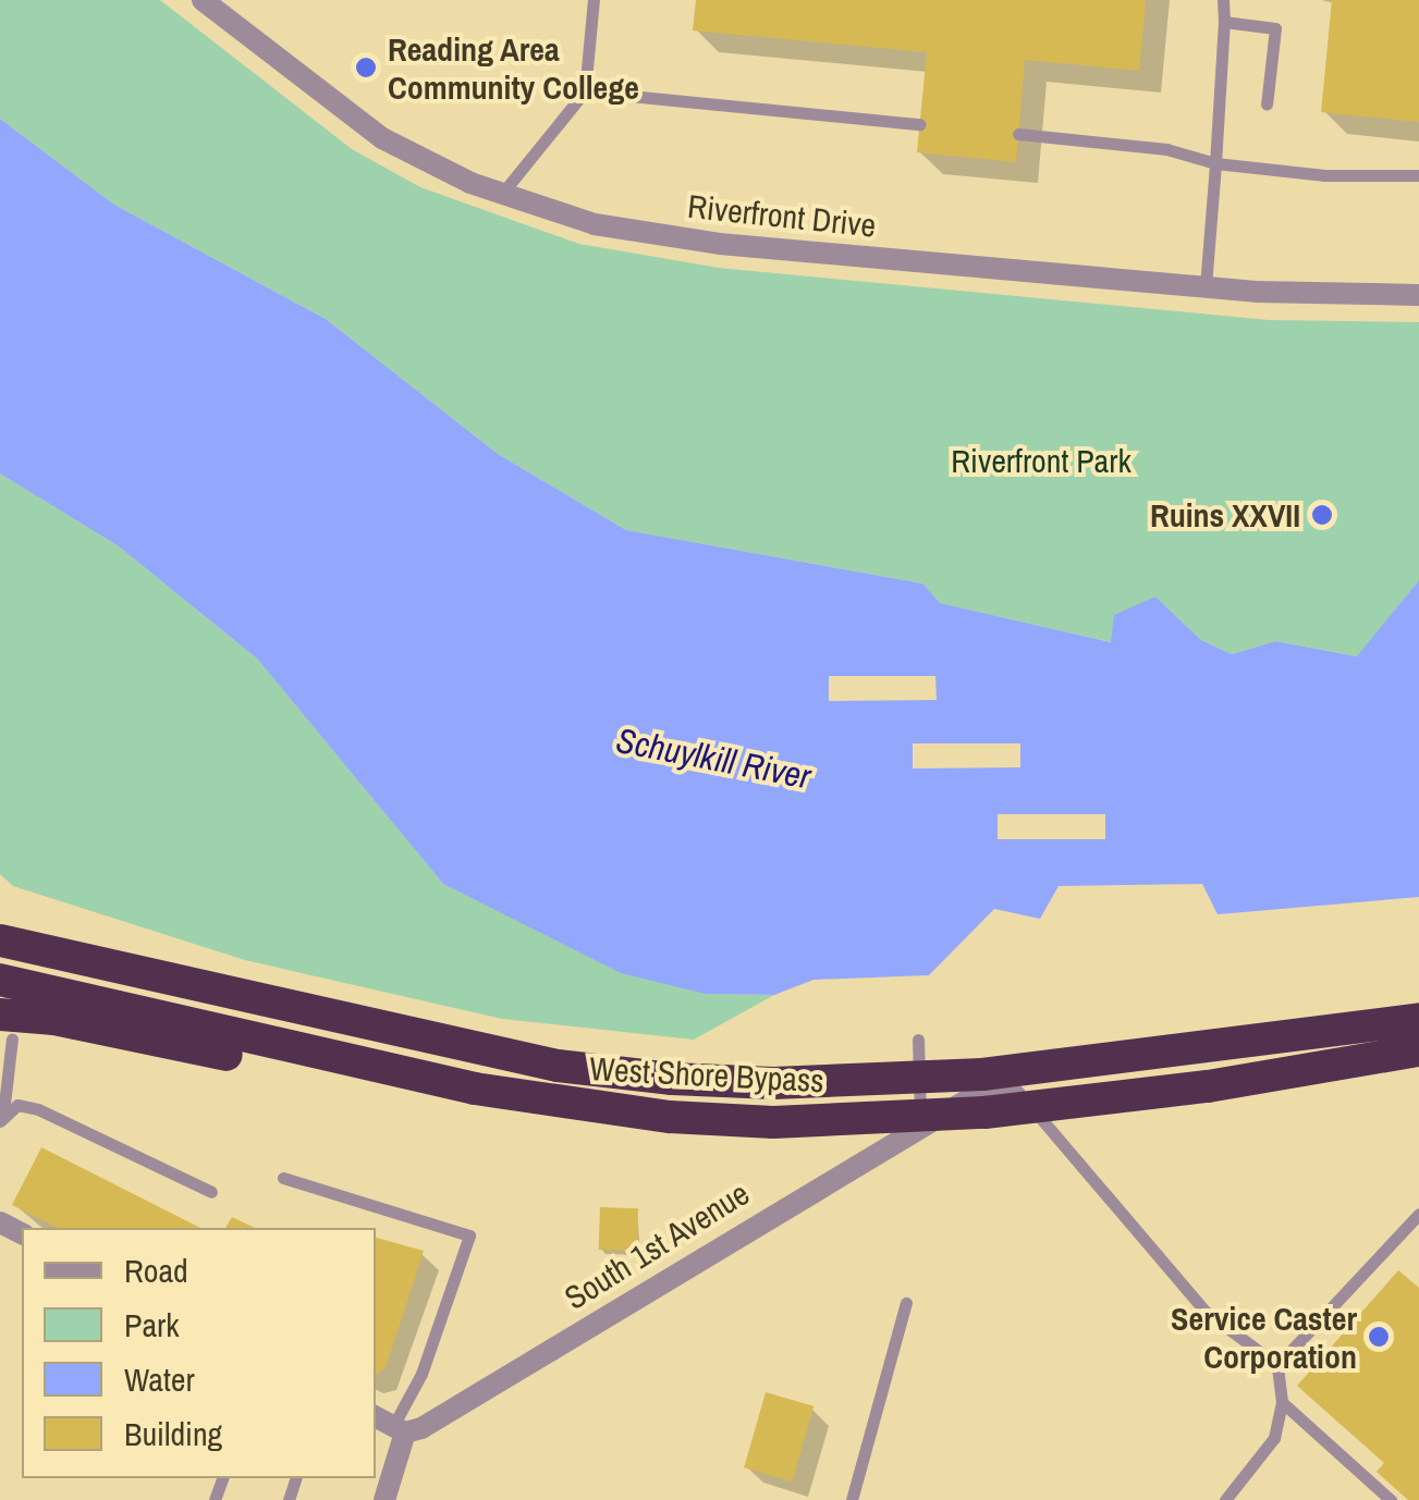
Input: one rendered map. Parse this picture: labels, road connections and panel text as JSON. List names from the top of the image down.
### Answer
{
  "streets": {
    "highway": ["West Shore Bypass"],
    "street": ["Riverfront Drive", "South 1st Avenue"]
  },
  "water": ["Schuylkill River"],
  "parks": ["Riverfront Park"],
  "places": ["Reading Area Community College", "Ruins XXVII", "Service Caster Corporation"],
  "legend": [
    "Road",
    "Park",
    "Water",
    "Building"
  ]
}
